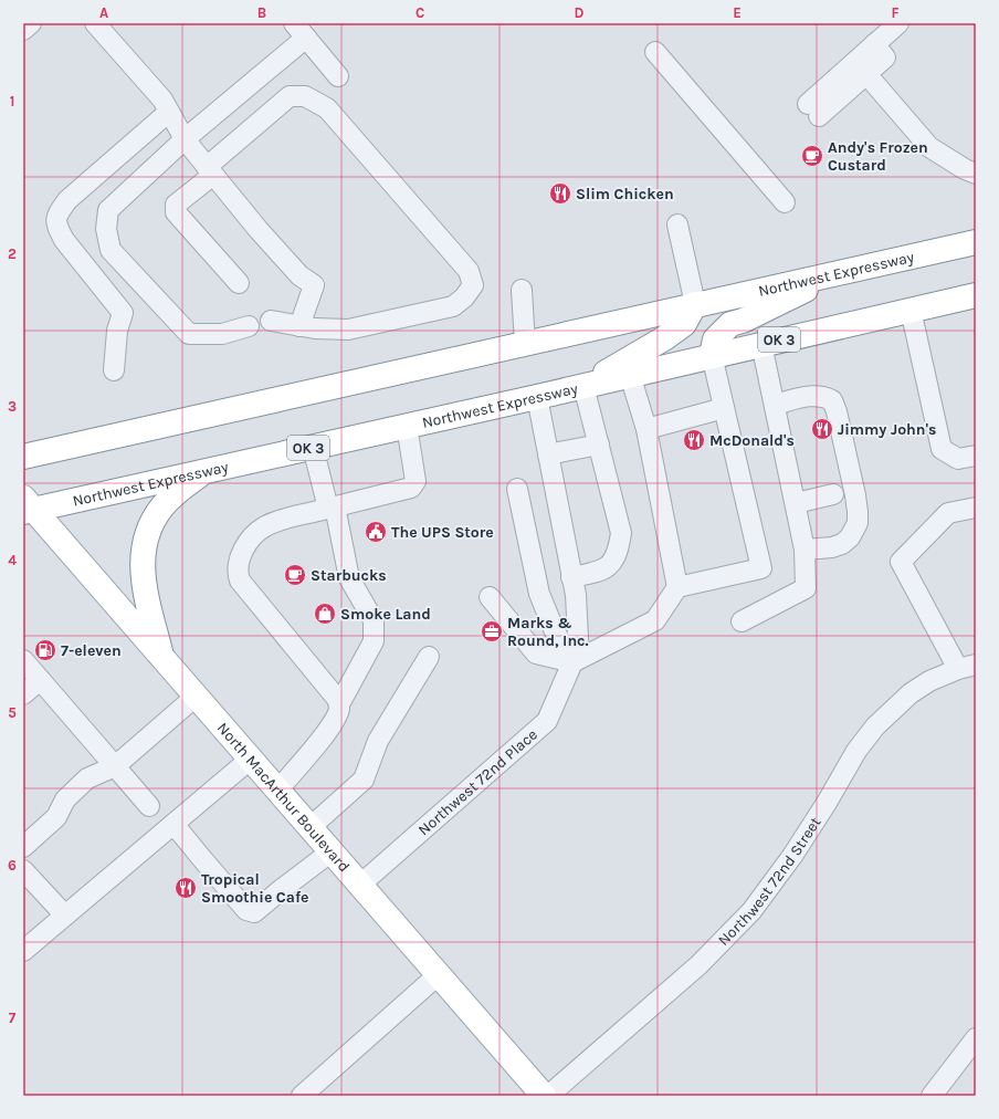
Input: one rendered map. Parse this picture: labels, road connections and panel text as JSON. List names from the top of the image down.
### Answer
{
  "streets": {
    "main road": ["Northwest Expressway", "OK 3", "North MacArthur Boulevard"],
    "street": ["Northwest 72nd Place", "Northwest 72nd Street"]
  },
  "crossings": [
    ["Northwest Expressway", "Northwest 72nd Place"],
    ["Northwest Expressway", "North MacArthur Boulevard"],
    ["Northwest 72nd Place", "North MacArthur Boulevard"]
  ],
  "places": {
    "cafe": ["Andy's Frozen Custard", "Starbucks"],
    "restaurant": [
      "Slim Chicken",
      "Jimmy John's",
      "McDonald's",
      "Tropical Smoothie Cafe"
    ],
    "public building": ["The UPS Store"],
    "shop": ["Smoke Land"],
    "office": ["Marks & Round, Inc."],
    "fuel station": ["7-eleven"]
  },
  "grid": {
    "columns": [
      "A",
      "B",
      "C",
      "D",
      "E",
      "F"
    ],
    "rows": [
      "1",
      "2",
      "3",
      "4",
      "5",
      "6",
      "7"
    ]
  }
}
